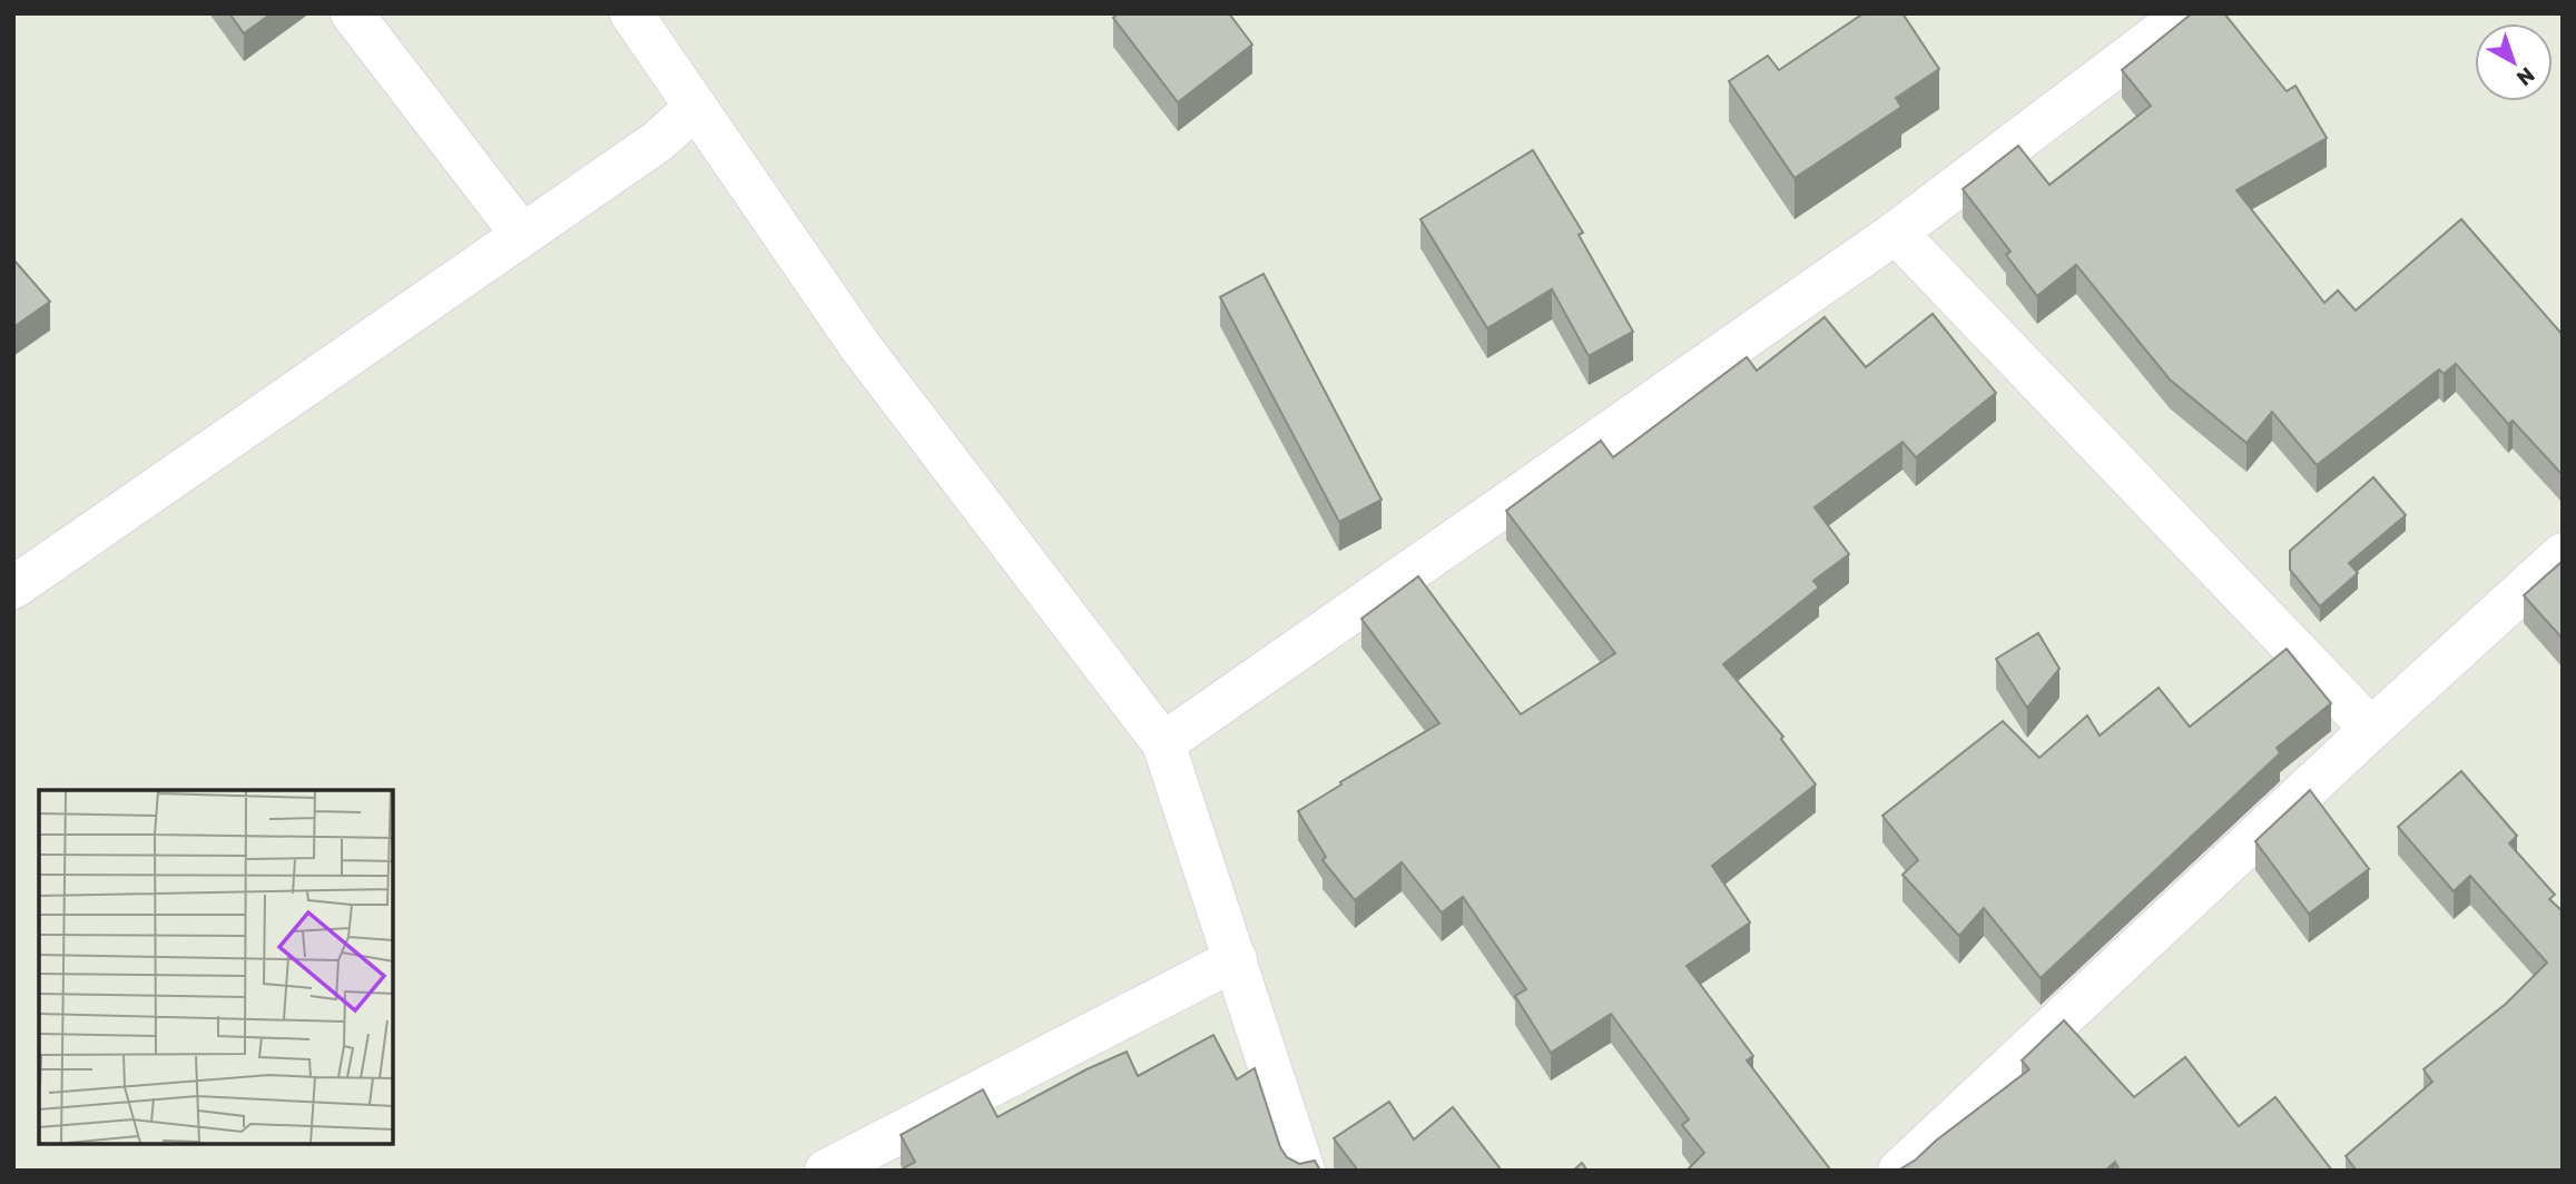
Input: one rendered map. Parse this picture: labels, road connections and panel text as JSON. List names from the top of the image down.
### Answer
{
  "north": "bottom right"
}
